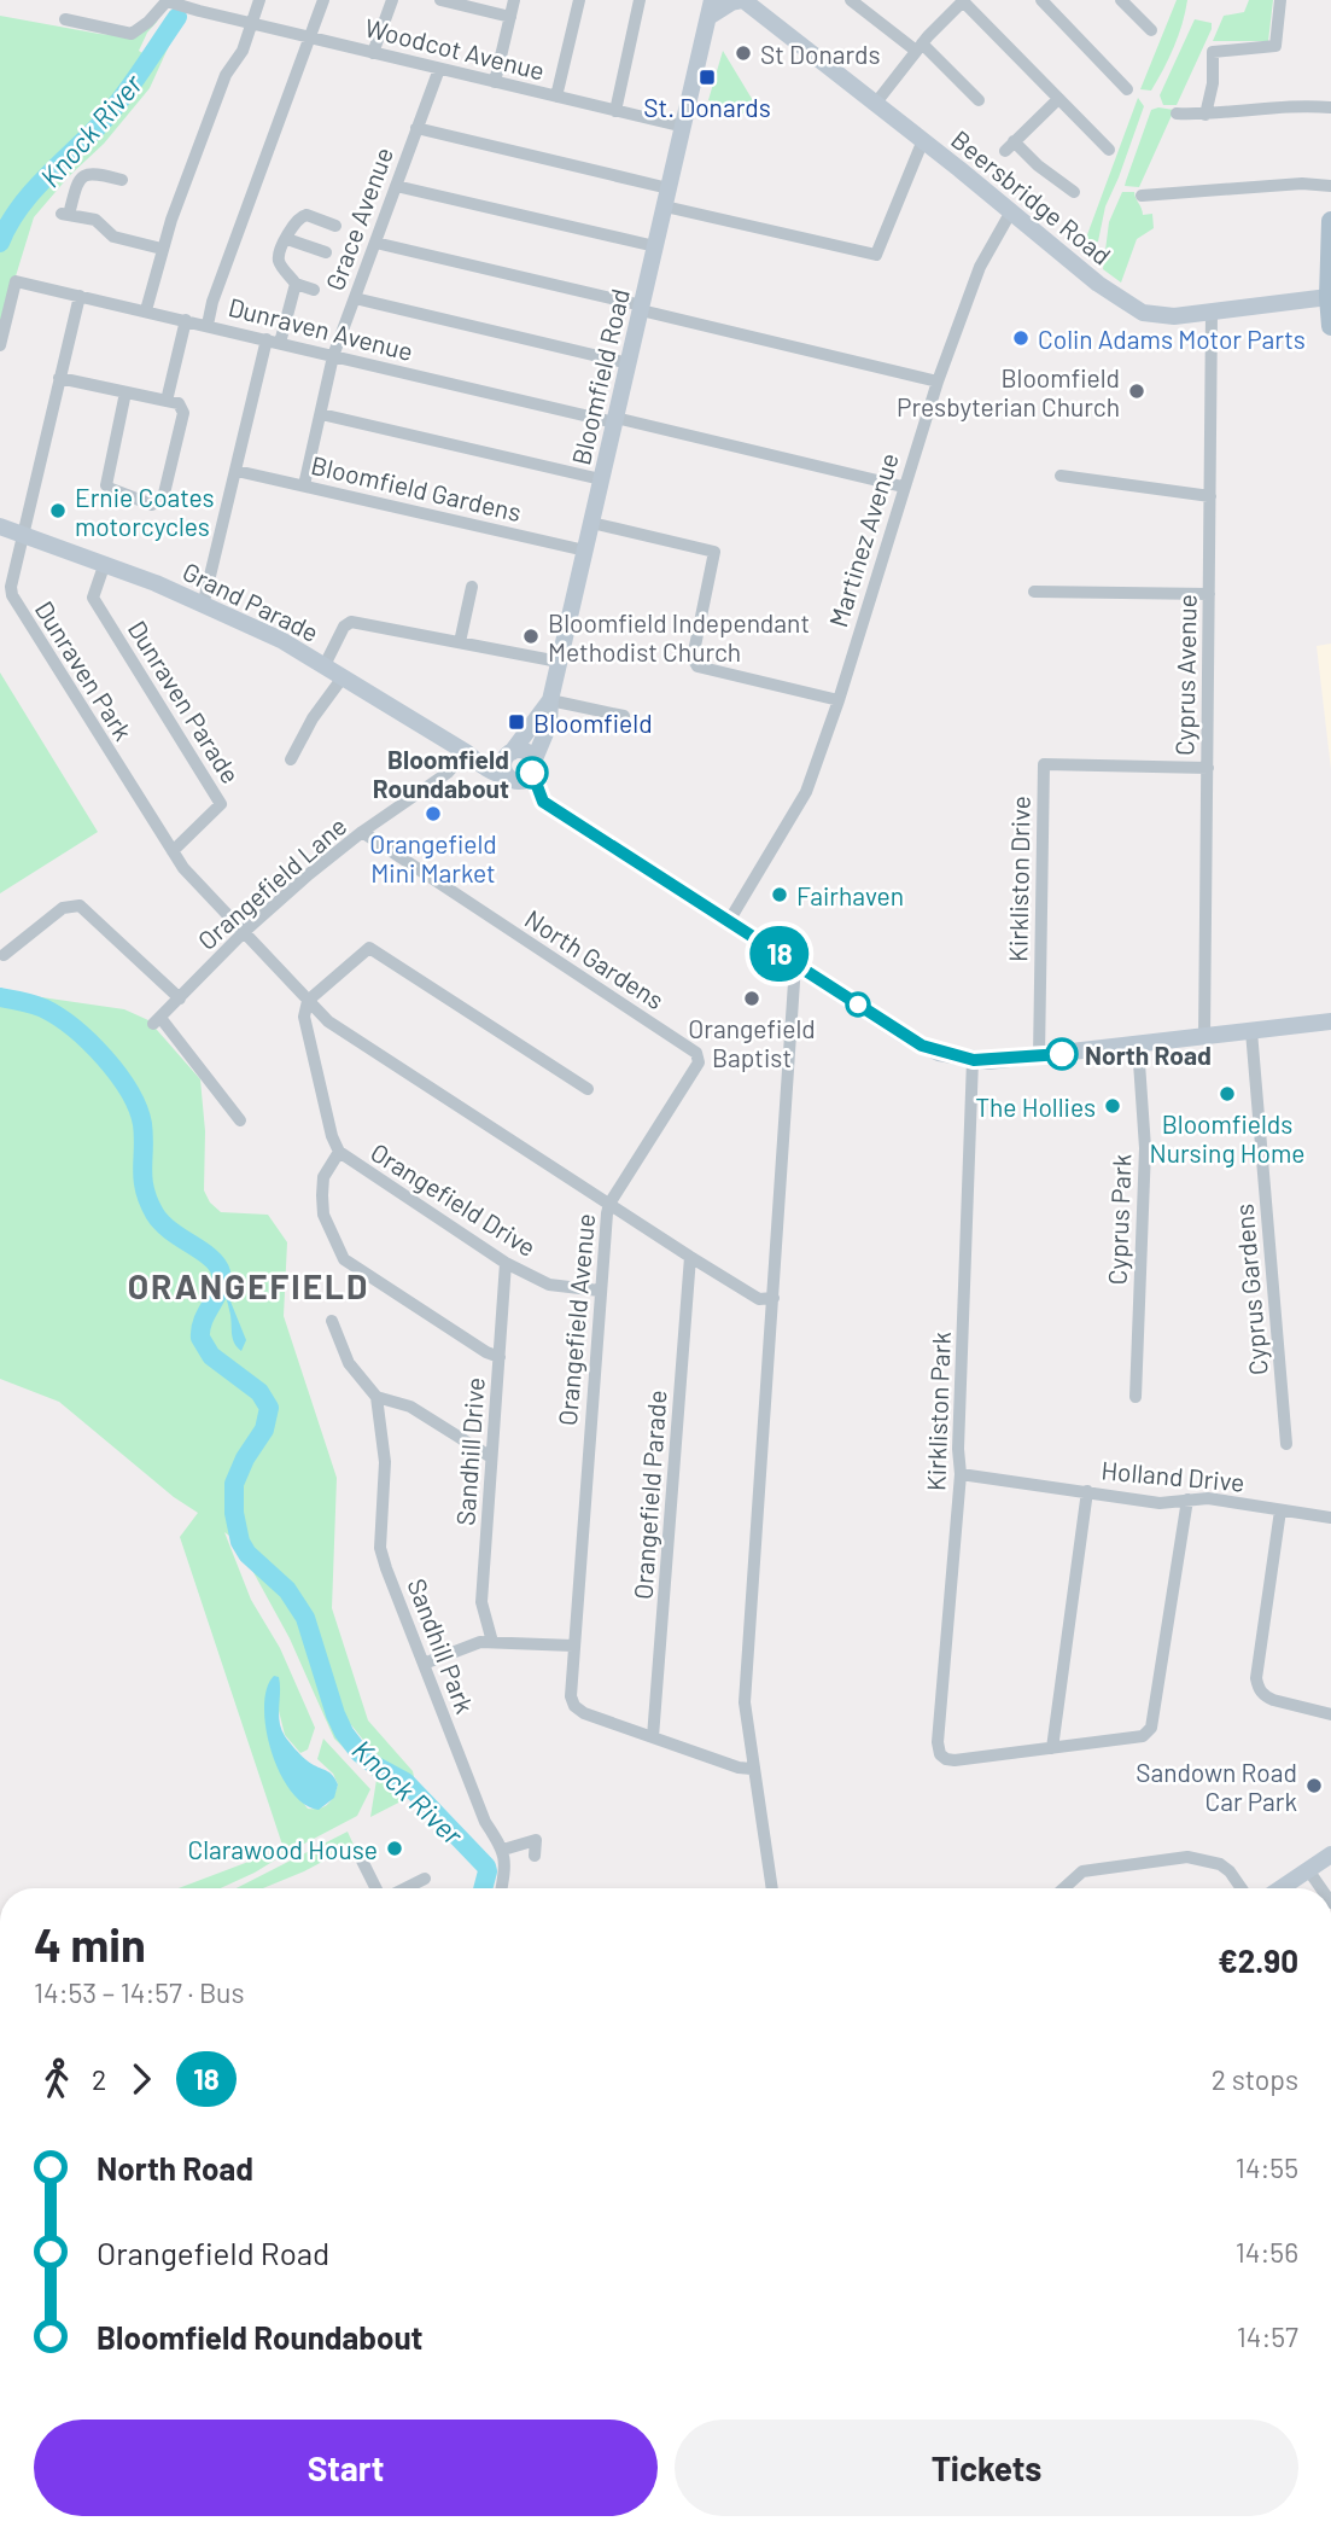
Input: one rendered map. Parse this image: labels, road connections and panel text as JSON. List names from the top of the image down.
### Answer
{
  "streets": {
    "street": [
      "Woodcot Avenue",
      "Beersbridge Road",
      "Grace Avenue",
      "Dunraven Avenue",
      "Bloomfield Road",
      "Bloomfield Gardens",
      "Martinez Avenue",
      "Grand Parade",
      "Dunraven Park",
      "Cyprus Avenue",
      "Dunraven Parade",
      "Kirkliston Drive",
      "Orangefield Lane",
      "North Gardens",
      "Orangefield Drive",
      "Cyprus Park",
      "Cyprus Gardens",
      "Orangefield Avenue",
      "Kirkliston Park",
      "Sandhill Drive",
      "Holland Drive",
      "Orangefield Parade",
      "Sandhill Park"
    ]
  },
  "crossings": [
    ["Woodcot Avenue", "Grace Avenue"],
    ["Woodcot Avenue", "Bloomfield Road"],
    ["Beersbridge Road", "Martinez Avenue"],
    ["Beersbridge Road", "Cyprus Avenue"],
    ["Grace Avenue", "Dunraven Avenue"],
    ["Grace Avenue", "Bloomfield Gardens"],
    ["Dunraven Avenue", "Bloomfield Road"],
    ["Dunraven Avenue", "Martinez Avenue"],
    ["Dunraven Avenue", "Dunraven Park"],
    ["Bloomfield Road", "Bloomfield Gardens"],
    ["Bloomfield Road", "Grand Parade"],
    ["Grand Parade", "Dunraven Park"],
    ["Grand Parade", "Dunraven Parade"],
    ["Grand Parade", "Orangefield Lane"],
    ["Dunraven Park", "Dunraven Parade"],
    ["Dunraven Park", "Orangefield Lane"],
    ["Dunraven Park", "Orangefield Avenue"],
    ["Cyprus Avenue", "Kirkliston Drive"],
    ["Orangefield Lane", "North Gardens"],
    ["Orangefield Lane", "Orangefield Avenue"],
    ["North Gardens", "Orangefield Avenue"],
    ["Orangefield Drive", "Orangefield Avenue"],
    ["Orangefield Drive", "Sandhill Drive"],
    ["Orangefield Avenue", "Orangefield Parade"],
    ["Kirkliston Park", "Holland Drive"]
  ],
  "districts": ["ORANGEFIELD"],
  "water": ["Knock River"],
  "places": {
    "other": [
      "St Donards",
      "Colin Adams Motor Parts",
      "Bloomfield Presbyterian Church",
      "Ernie Coates motorcycles",
      "Bloomfield Independant Methodist Church",
      "Bloomfield Roundabout",
      "Orangefield Mini Market",
      "Fairhaven",
      "Orangefield Baptist",
      "North Road",
      "Bloomfields Nursing Home",
      "The Hollies",
      "Sandown Road Car Park",
      "Clarawood House"
    ],
    "transit": ["St. Donards", "Bloomfield"]
  },
  "lines": ["bus line 18"],
  "page": {
    "on_map": "18",
    "heading": ["4 min", "14:53 – 14:57 · Bus", "€2.90"],
    "legs": ["2", "18", "2 stops"],
    "list": [
      {
        "name": "North Road",
        "value": "14:55"
      },
      {
        "name": "Orangefield Road",
        "value": "14:56"
      },
      {
        "name": "Bloomfield Roundabout",
        "value": "14:57"
      }
    ],
    "buttons": ["Start", "Tickets"]
  }
}
